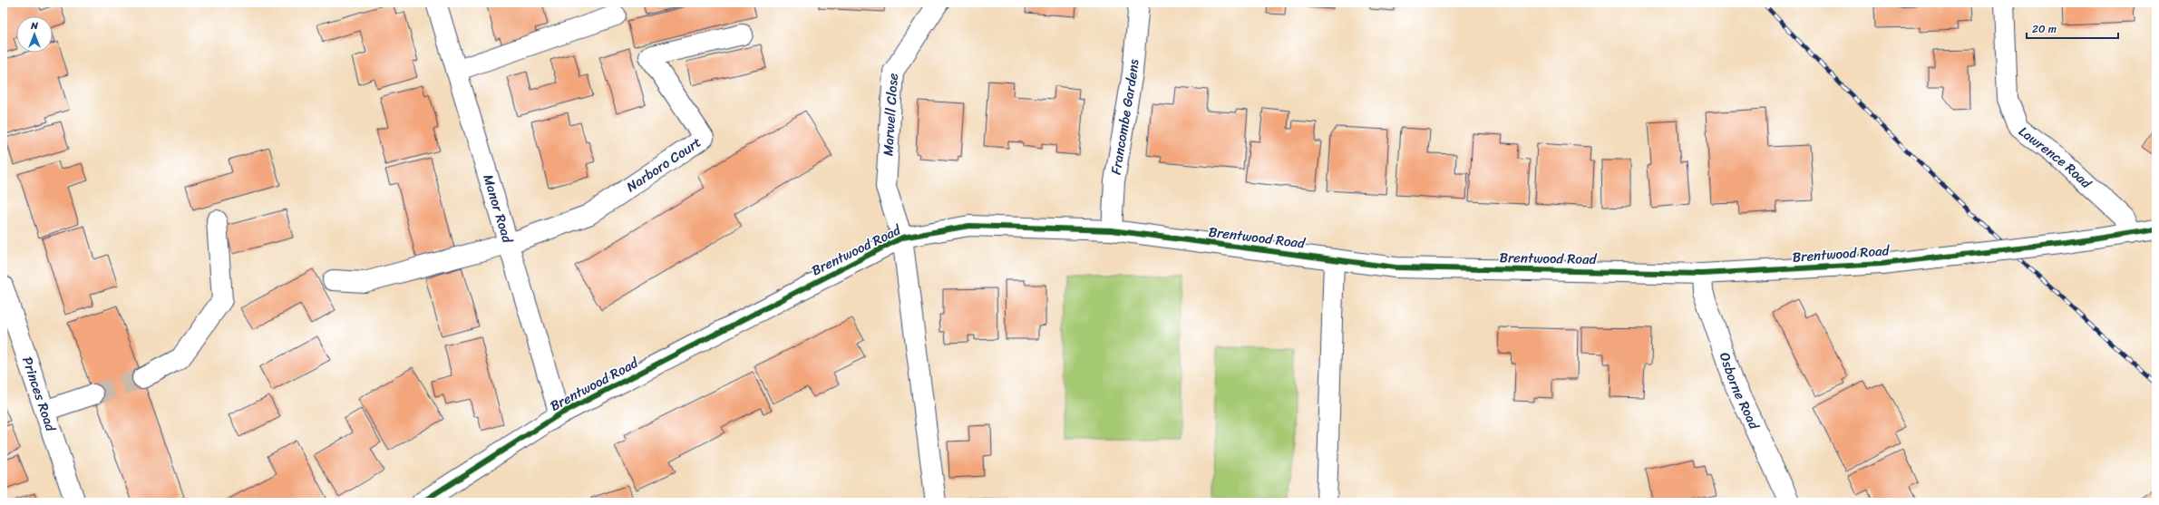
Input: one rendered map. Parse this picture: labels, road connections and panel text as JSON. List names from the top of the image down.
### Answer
{
  "streets": {
    "street": [
      "Marwell Close",
      "Francombe Gardens",
      "Lawrence Road",
      "Narboro Court",
      "Manor Road",
      "Brentwood Road",
      "Osborne Road",
      "Princes Road"
    ]
  },
  "crossings": [
    ["Marwell Close", "Brentwood Road"],
    ["Francombe Gardens", "Brentwood Road"],
    ["Lawrence Road", "Brentwood Road"],
    ["Narboro Court", "Manor Road"],
    ["Manor Road", "Brentwood Road"],
    ["Brentwood Road", "Osborne Road"]
  ],
  "scale_bar": "20 m",
  "north": "top"
}
